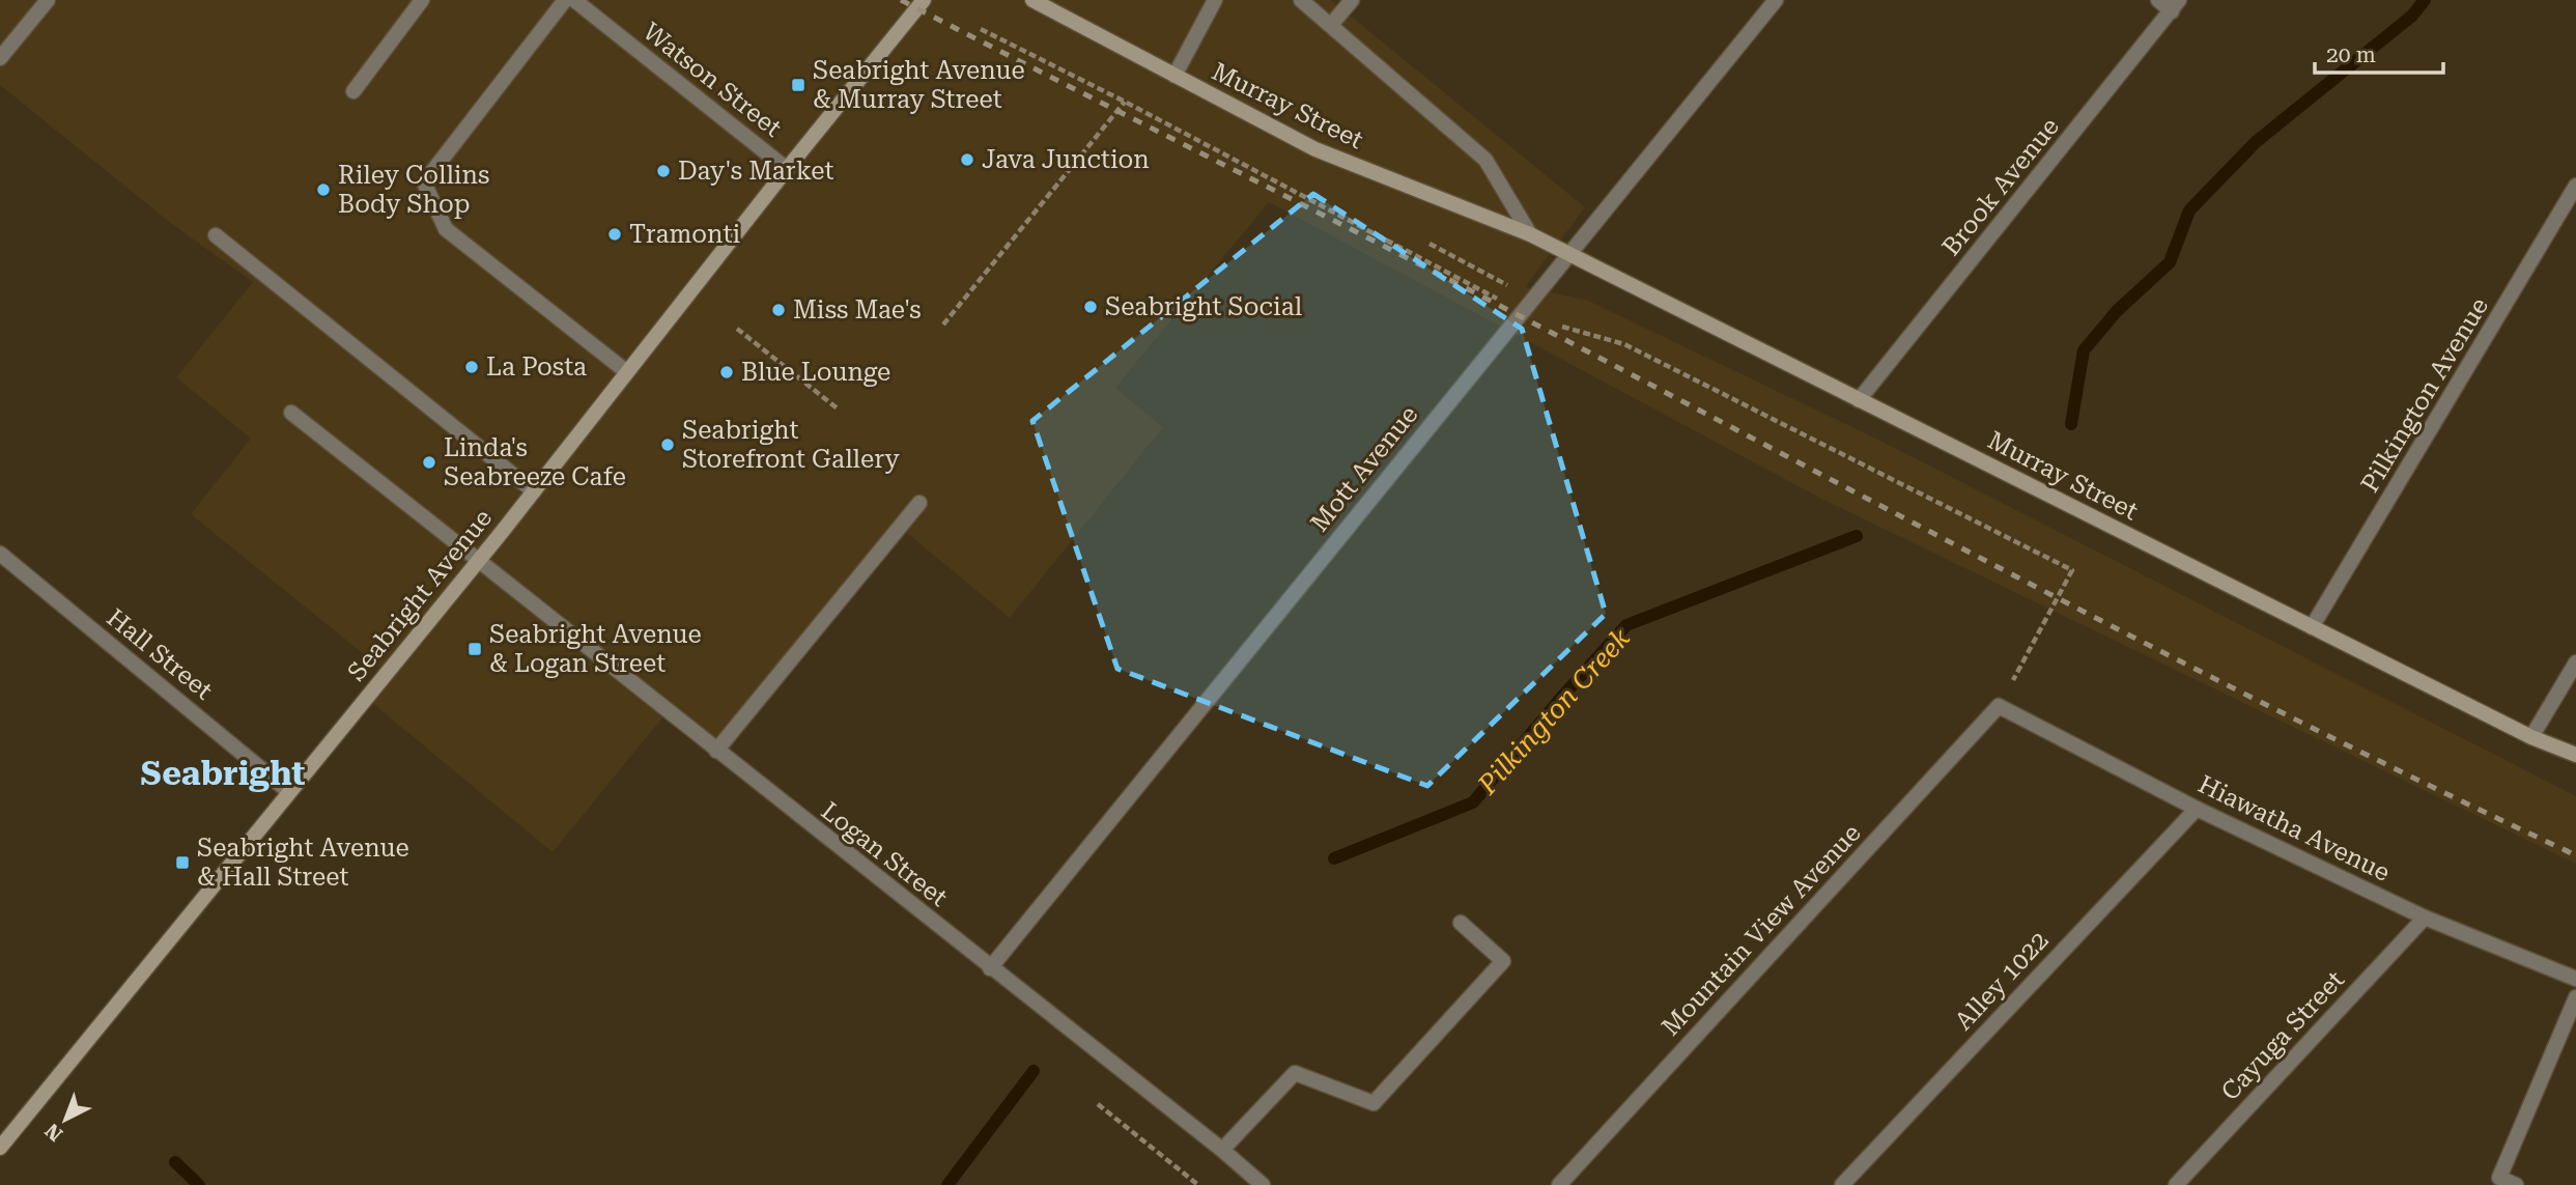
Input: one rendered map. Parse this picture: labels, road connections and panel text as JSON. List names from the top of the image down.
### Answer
{
  "streets": {
    "main road": ["Murray Street", "Seabright Avenue"],
    "street": [
      "Watson Street",
      "Brook Avenue",
      "Pilkington Avenue",
      "Mott Avenue",
      "Hall Street",
      "Hiawatha Avenue",
      "Logan Street",
      "Mountain View Avenue",
      "Alley 1022",
      "Cayuga Street"
    ]
  },
  "crossings": [
    ["Watson Street", "Seabright Avenue"],
    ["Murray Street", "Brook Avenue"],
    ["Murray Street", "Pilkington Avenue"],
    ["Murray Street", "Mott Avenue"],
    ["Mott Avenue", "Logan Street"],
    ["Seabright Avenue", "Hall Street"],
    ["Seabright Avenue", "Logan Street"],
    ["Hiawatha Avenue", "Mountain View Avenue"],
    ["Hiawatha Avenue", "Alley 1022"],
    ["Hiawatha Avenue", "Cayuga Street"]
  ],
  "districts": ["Seabright"],
  "water": ["Pilkington Creek"],
  "places": {
    "transit": ["Seabright Avenue & Murray Street", "Seabright Avenue & Logan Street", "Seabright Avenue & Hall Street"],
    "other": [
      "Java Junction",
      "Day's Market",
      "Riley Collins Body Shop",
      "Tramonti",
      "Seabright Social",
      "Miss Mae's",
      "La Posta",
      "Blue Lounge",
      "Seabright Storefront Gallery",
      "Linda's Seabreeze Cafe"
    ]
  },
  "scale_bar": "20 m",
  "north": "bottom left"
}
